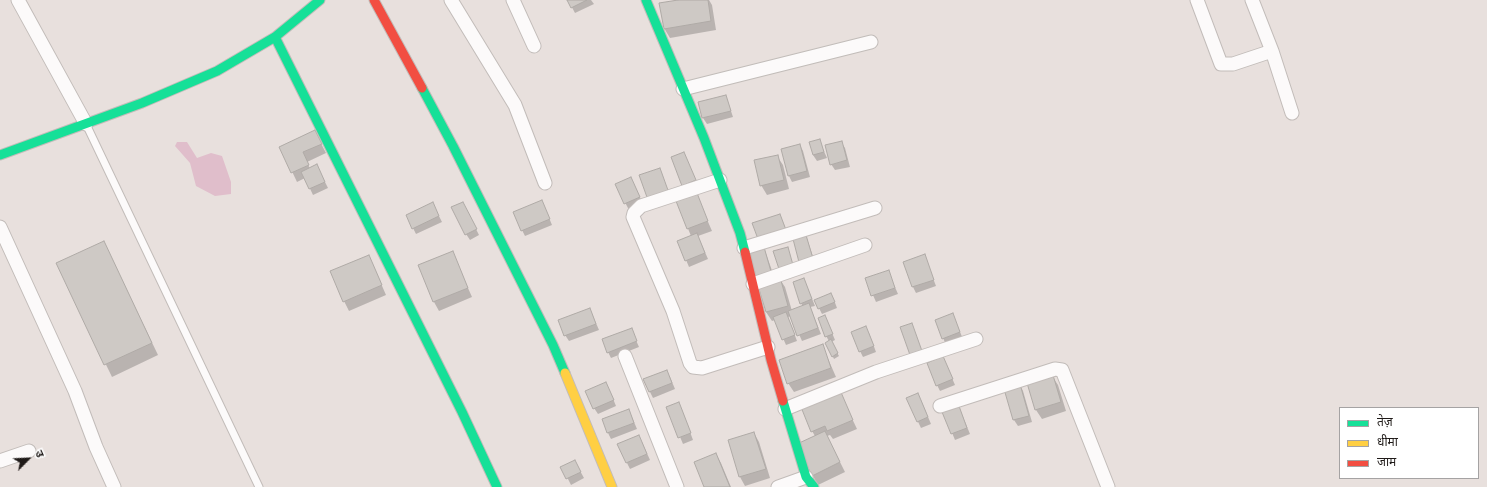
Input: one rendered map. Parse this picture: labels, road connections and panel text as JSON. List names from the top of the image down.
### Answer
{
  "legend": ["तेज़", "धीमा", "जाम"],
  "north": "top right"
}
